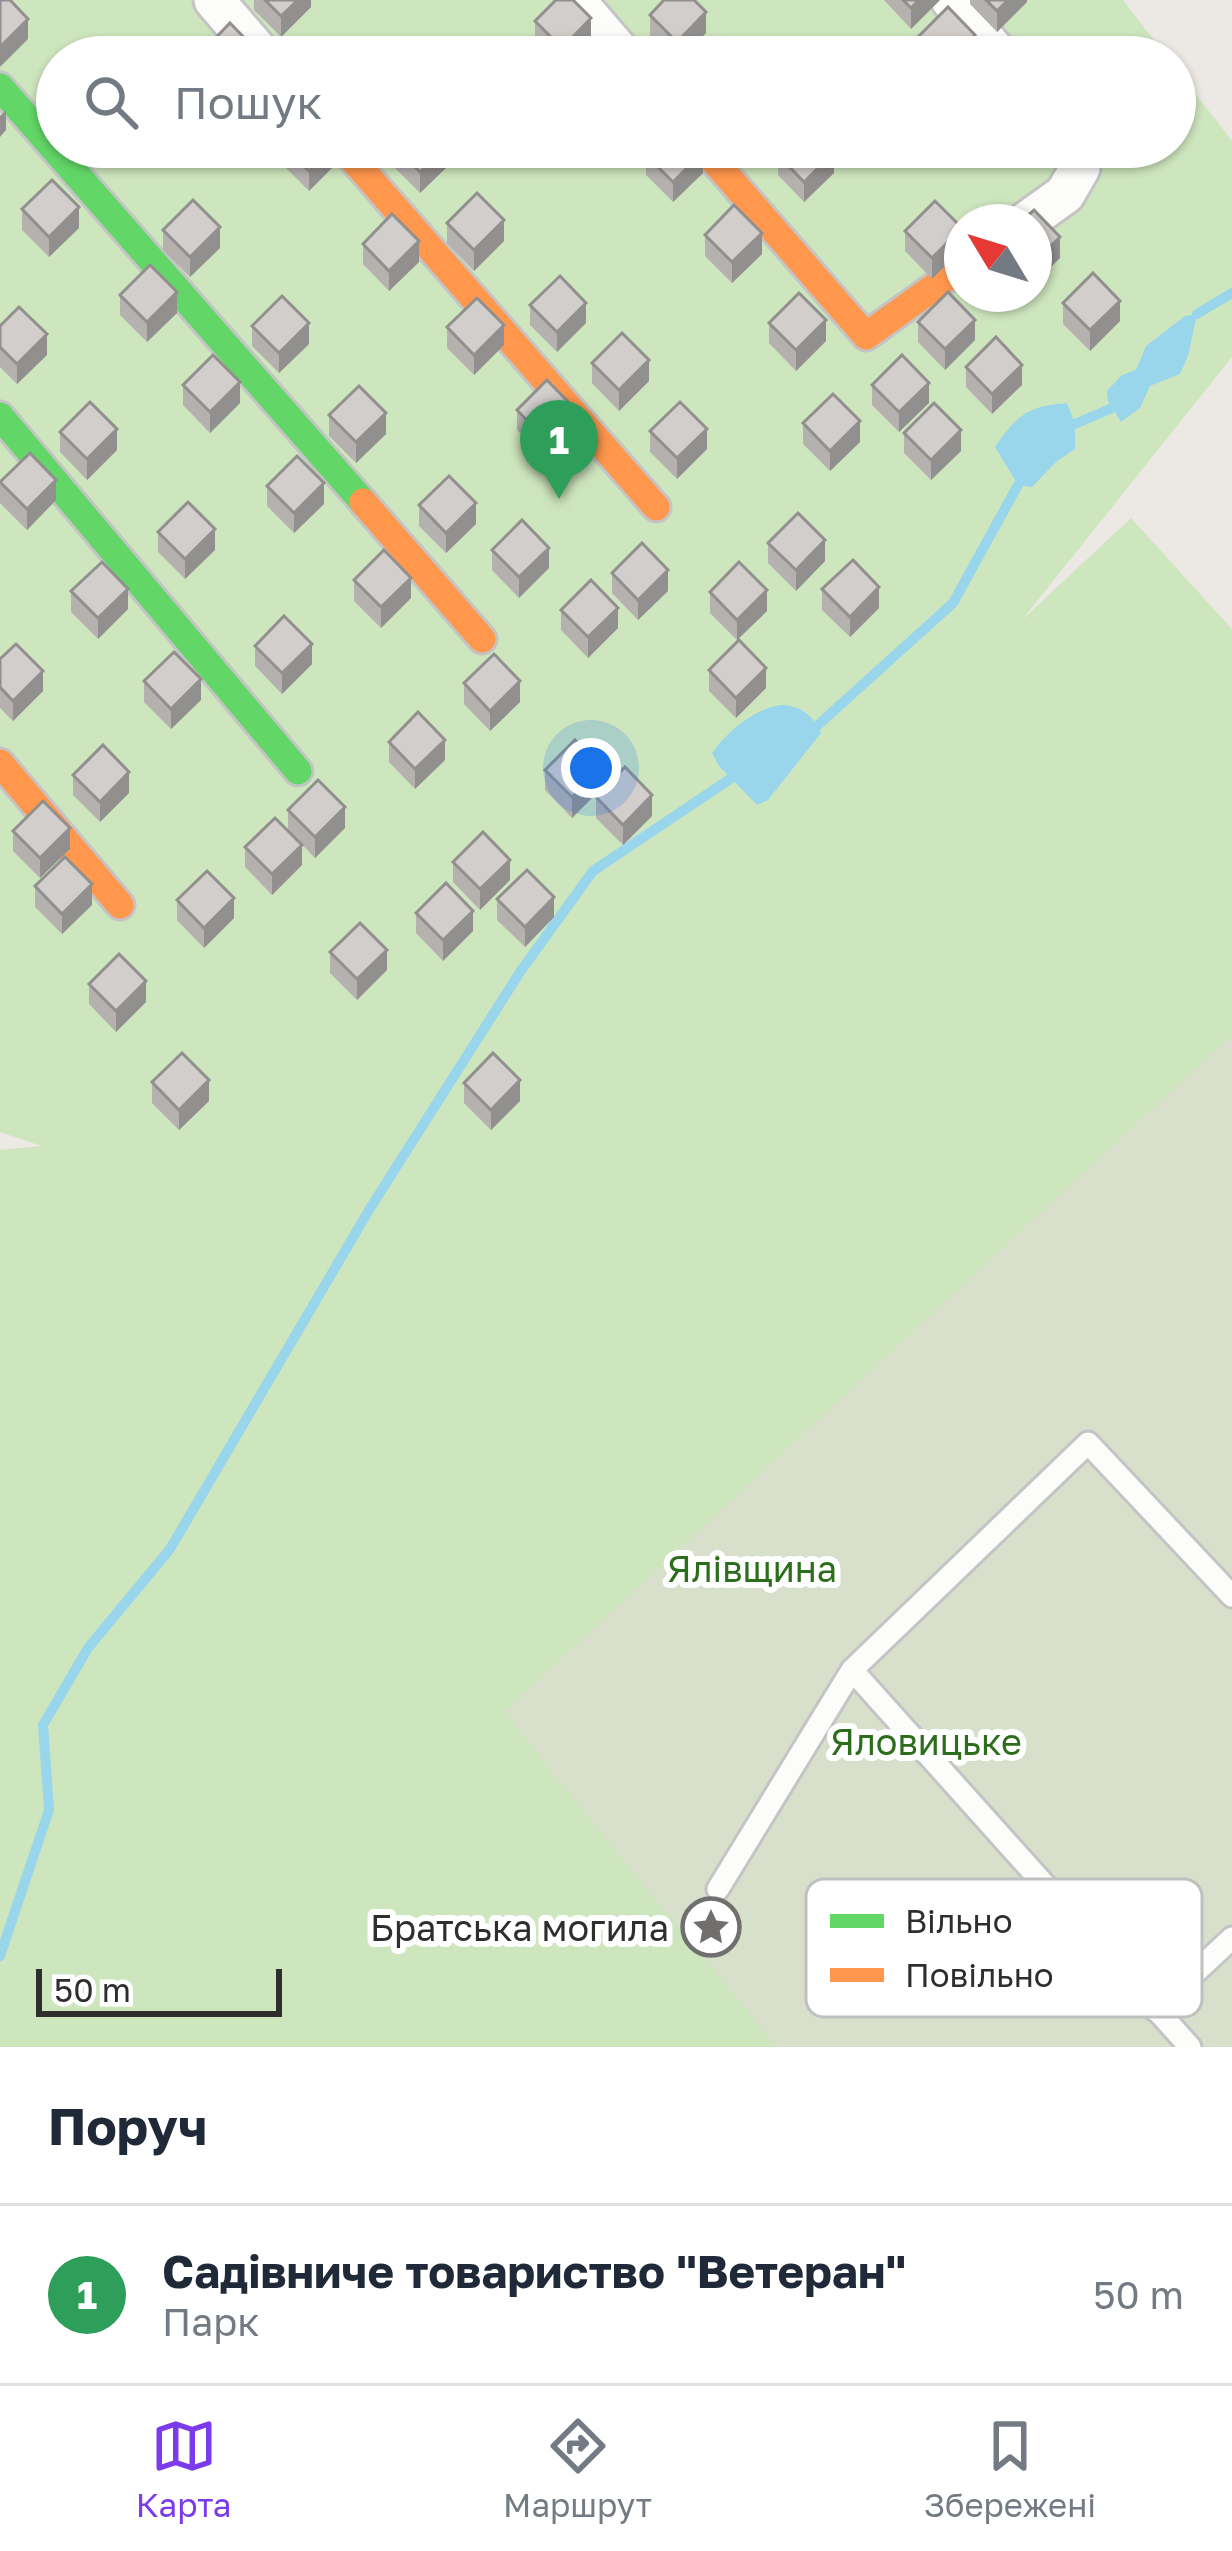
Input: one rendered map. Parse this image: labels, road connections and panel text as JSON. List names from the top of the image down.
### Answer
{
  "parks": ["Ялівщина", "Яловицьке"],
  "places": {
    "place": ["Братська могила"]
  },
  "legend": ["Вільно", "Повільно"],
  "scale_bar": "50 m",
  "north": "top left",
  "page": {
    "search": "Пошук",
    "pins": "1",
    "scale": "50 m",
    "heading": "Поруч",
    "list": [
      {
        "mark": "1",
        "name": "Садівниче товариство \"Ветеран\"",
        "note": "Парк",
        "value": "50 m"
      }
    ],
    "nav": ["Карта", "Маршрут", "Збережені"]
  }
}
